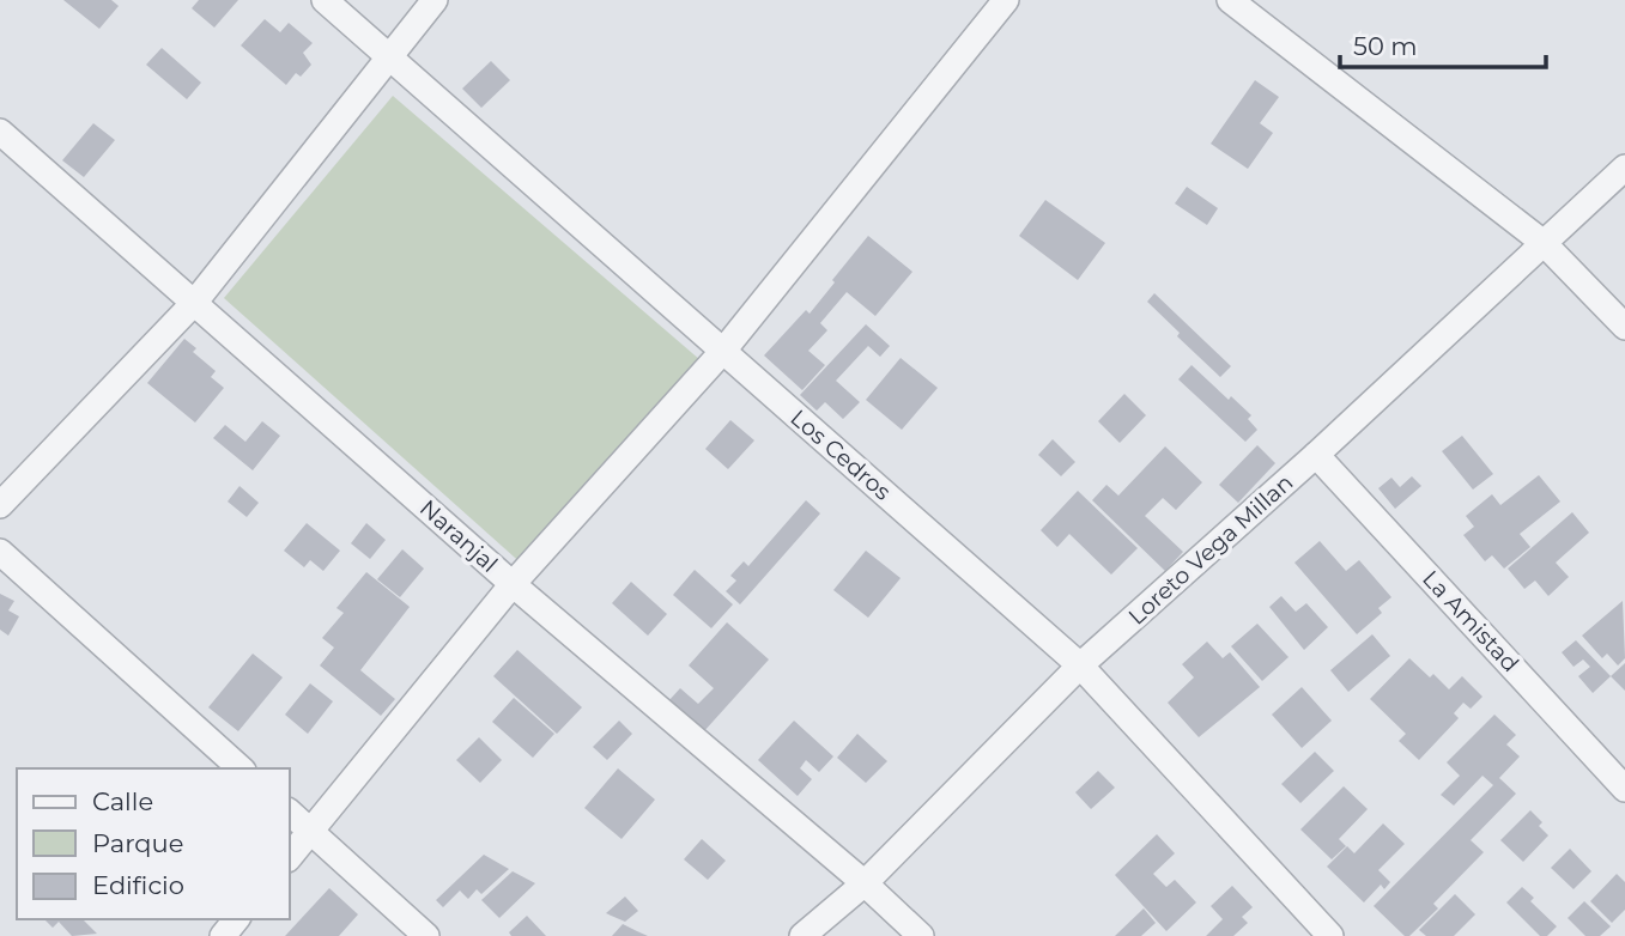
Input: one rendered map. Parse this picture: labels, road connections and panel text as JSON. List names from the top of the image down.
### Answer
{
  "streets": {
    "street": [
      "Los Cedros",
      "Naranjal",
      "Loreto Vega Millan",
      "La Amistad"
    ]
  },
  "crossings": [
    ["Los Cedros", "Loreto Vega Millan"],
    ["Naranjal", "Loreto Vega Millan"],
    ["Loreto Vega Millan", "La Amistad"]
  ],
  "legend": ["Calle", "Parque", "Edificio"],
  "scale_bar": "50 m"
}
